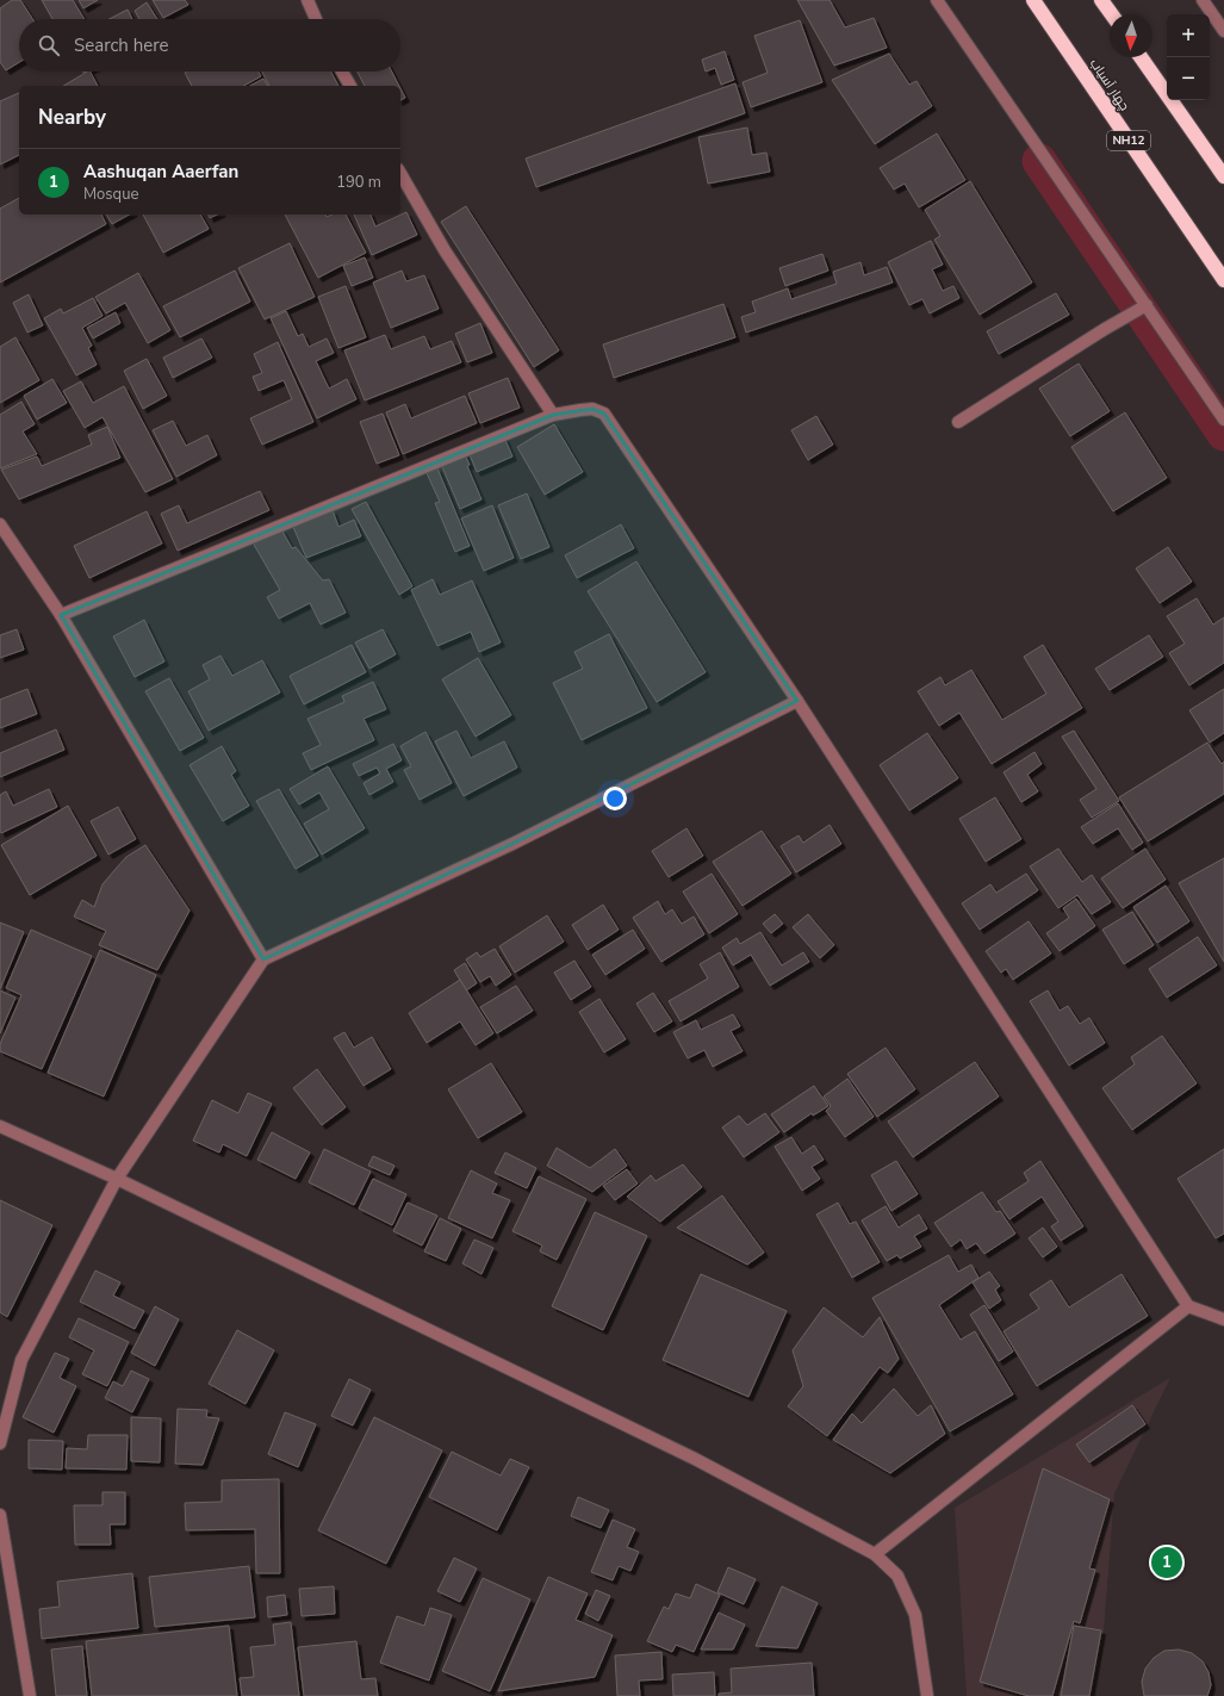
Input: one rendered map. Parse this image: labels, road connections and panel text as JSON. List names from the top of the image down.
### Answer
{
  "streets": {
    "highway": ["چهار آسیاب", "NH12"]
  },
  "north": "bottom",
  "page": {
    "map_buttons": ["+", "−"],
    "search": "Search here",
    "heading": "Nearby",
    "list": [
      {
        "mark": "1",
        "name": "Aashuqan Aaerfan",
        "note": "Mosque",
        "value": "190 m"
      }
    ],
    "pins": "1"
  }
}
